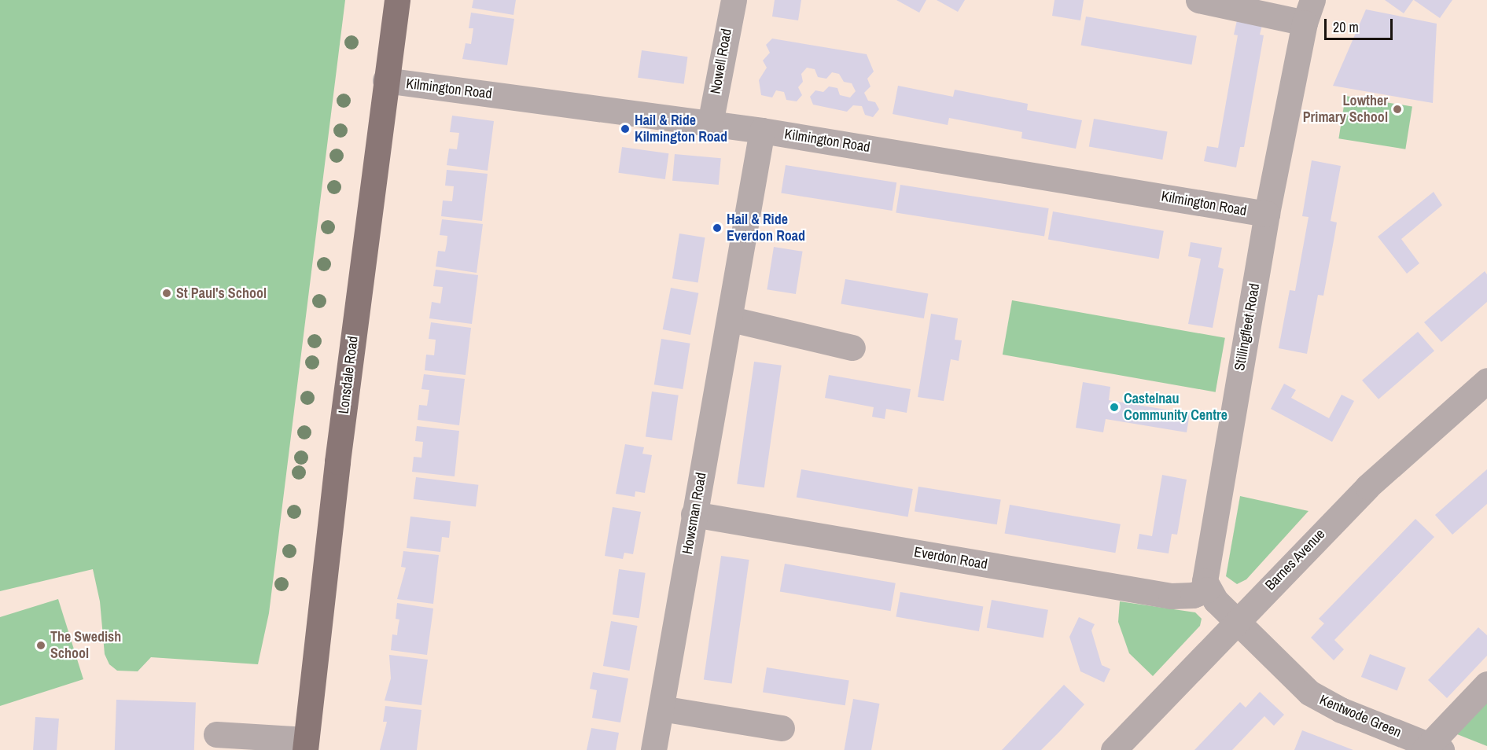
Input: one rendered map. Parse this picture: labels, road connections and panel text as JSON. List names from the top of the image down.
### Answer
{
  "streets": {
    "main road": ["Lonsdale Road"],
    "street": [
      "Nowell Road",
      "Kilmington Road",
      "Stillingfleet Road",
      "Howsman Road",
      "Everdon Road",
      "Barnes Avenue",
      "Kentwode Green"
    ]
  },
  "crossings": [
    ["Nowell Road", "Kilmington Road"],
    ["Kilmington Road", "Stillingfleet Road"],
    ["Kilmington Road", "Lonsdale Road"],
    ["Kilmington Road", "Howsman Road"],
    ["Stillingfleet Road", "Everdon Road"],
    ["Howsman Road", "Everdon Road"],
    ["Barnes Avenue", "Kentwode Green"]
  ],
  "places": [
    "Lowther Primary School",
    "Hail & Ride Kilmington Road",
    "Hail & Ride Everdon Road",
    "St Paul's School",
    "Castelnau Community Centre",
    "The Swedish School"
  ],
  "scale_bar": "20 m"
}
